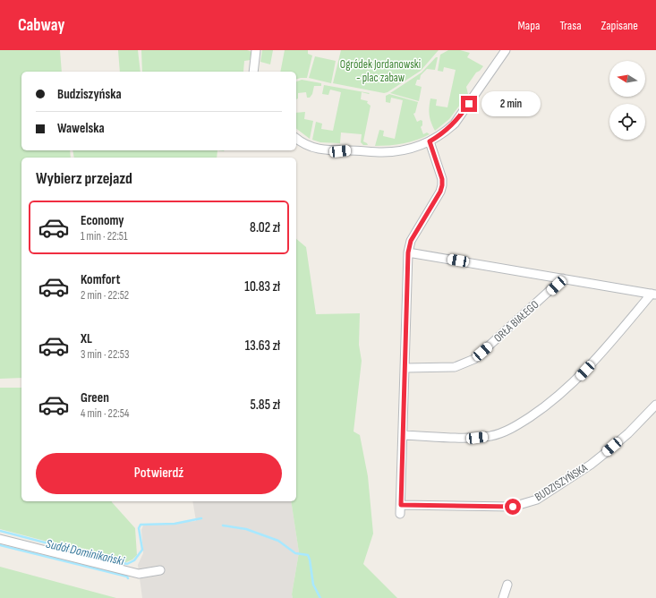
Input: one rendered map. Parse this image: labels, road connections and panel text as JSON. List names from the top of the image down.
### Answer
{
  "streets": {
    "street": ["ORŁA BIAŁEGO", "BUDZISZYŃSKA"]
  },
  "water": ["Sudół Dominikański"],
  "parks": ["Ogródek Jordanowski - plac zabaw"],
  "north": "left",
  "page": {
    "header": "Cabway",
    "nav": ["Mapa", "Trasa", "Zapisane"],
    "banner": ["Budziszyńska", "Wawelska"],
    "bubble": "2 min",
    "heading": "Wybierz przejazd",
    "list": [
      {
        "name": "Economy",
        "note": "1 min · 22:51",
        "value": "8.02 zł"
      },
      {
        "name": "Komfort",
        "note": "2 min · 22:52",
        "value": "10.83 zł"
      },
      {
        "name": "XL",
        "note": "3 min · 22:53",
        "value": "13.63 zł"
      },
      {
        "name": "Green",
        "note": "4 min · 22:54",
        "value": "5.85 zł"
      }
    ],
    "buttons": "Potwierdź"
  }
}
